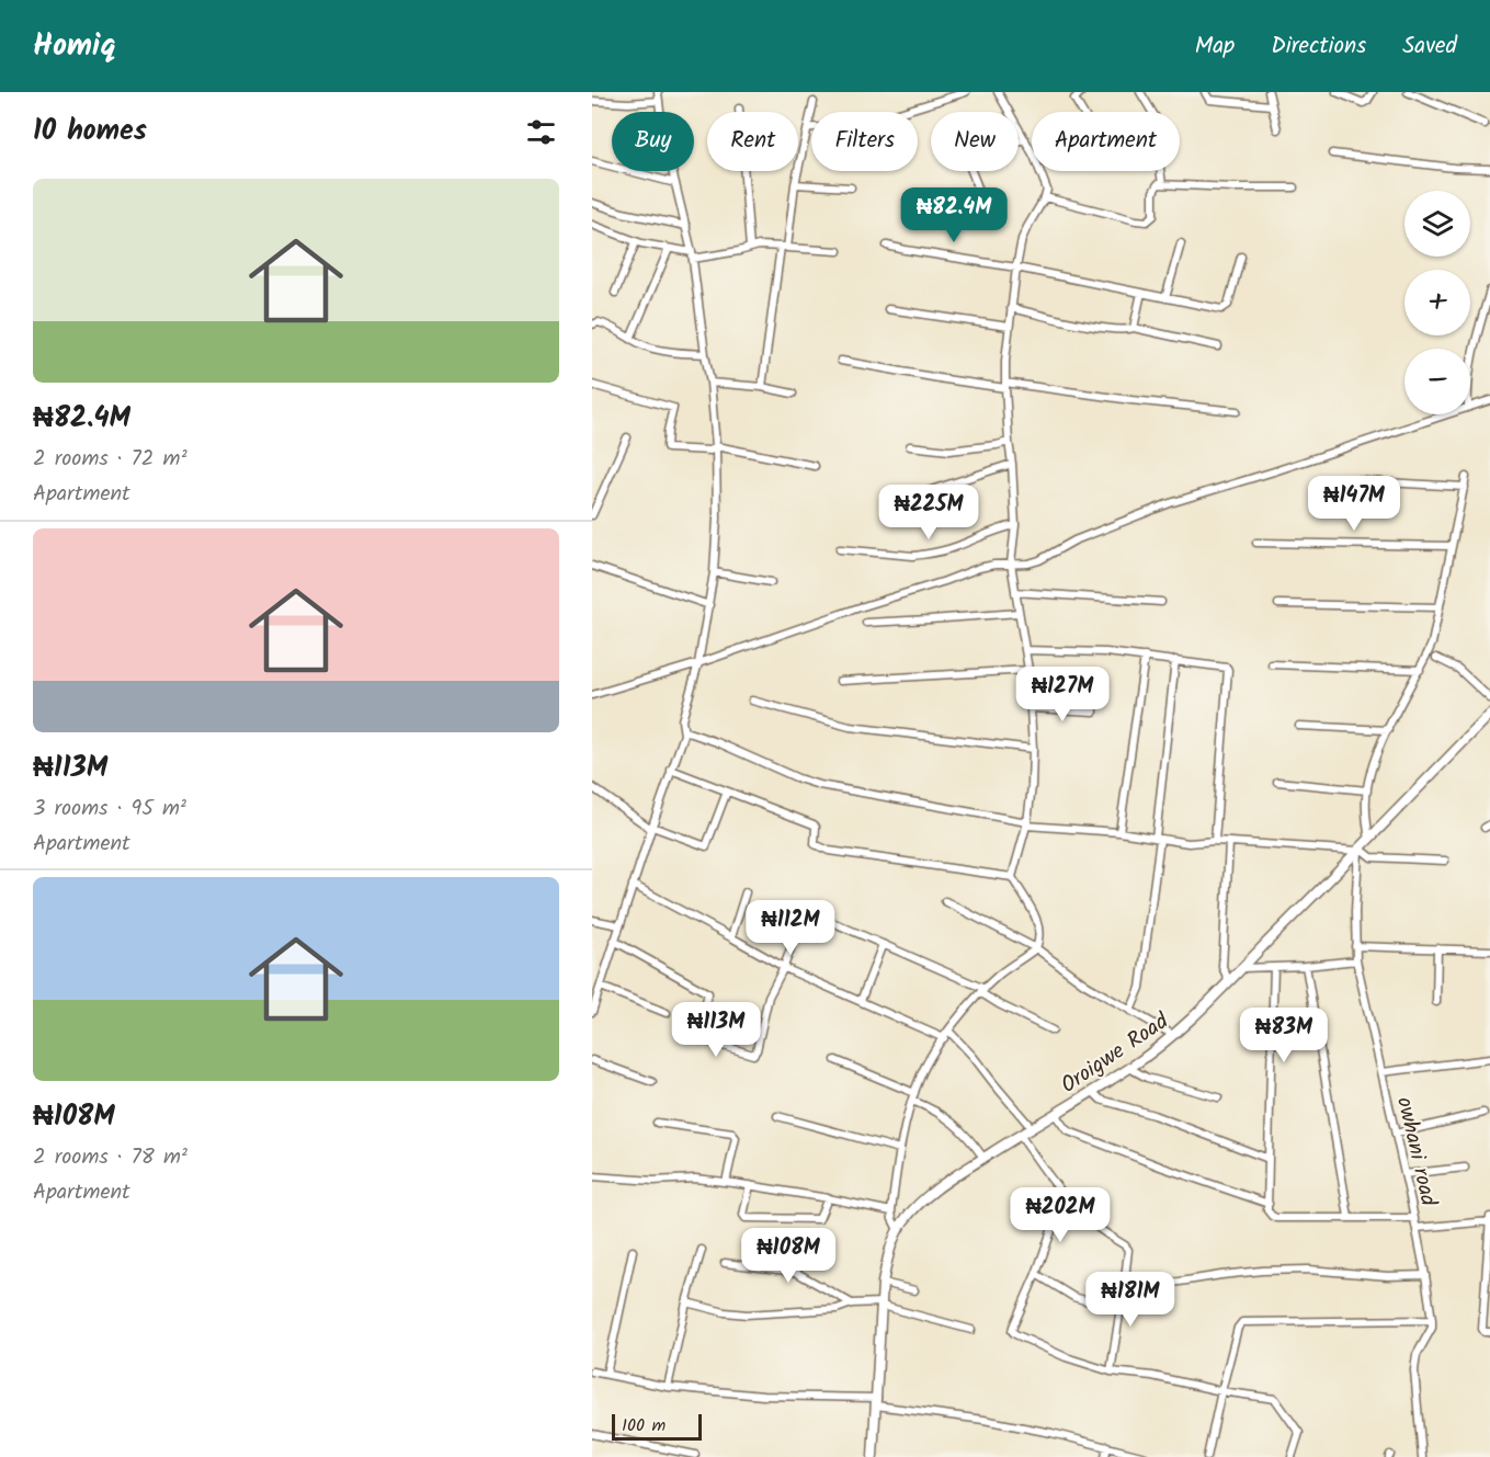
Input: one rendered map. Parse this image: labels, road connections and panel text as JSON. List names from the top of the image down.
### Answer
{
  "streets": {
    "street": ["Oroigwe Road", "owhani road"]
  },
  "crossings": [
    ["Oroigwe Road", "owhani road"]
  ],
  "scale_bar": "100 m",
  "page": {
    "header": "Homiq",
    "nav": ["Map", "Directions", "Saved"],
    "heading": "10 homes",
    "chip": [
      "Buy",
      "Rent",
      "Filters",
      "New",
      "Apartment"
    ],
    "list": [
      {
        "name": "₦82.4M",
        "note": "2 rooms · 72 m² · Apartment"
      },
      {
        "name": "₦113M",
        "note": "3 rooms · 95 m² · Apartment"
      },
      {
        "name": "₦108M",
        "note": "2 rooms · 78 m² · Apartment"
      }
    ],
    "price": [
      "₦82.4M",
      "₦147M",
      "₦225M",
      "₦127M",
      "₦112M",
      "₦113M",
      "₦83M",
      "₦202M",
      "₦108M",
      "₦181M"
    ],
    "map_buttons": ["+", "−"],
    "scale": "100 m"
  }
}
